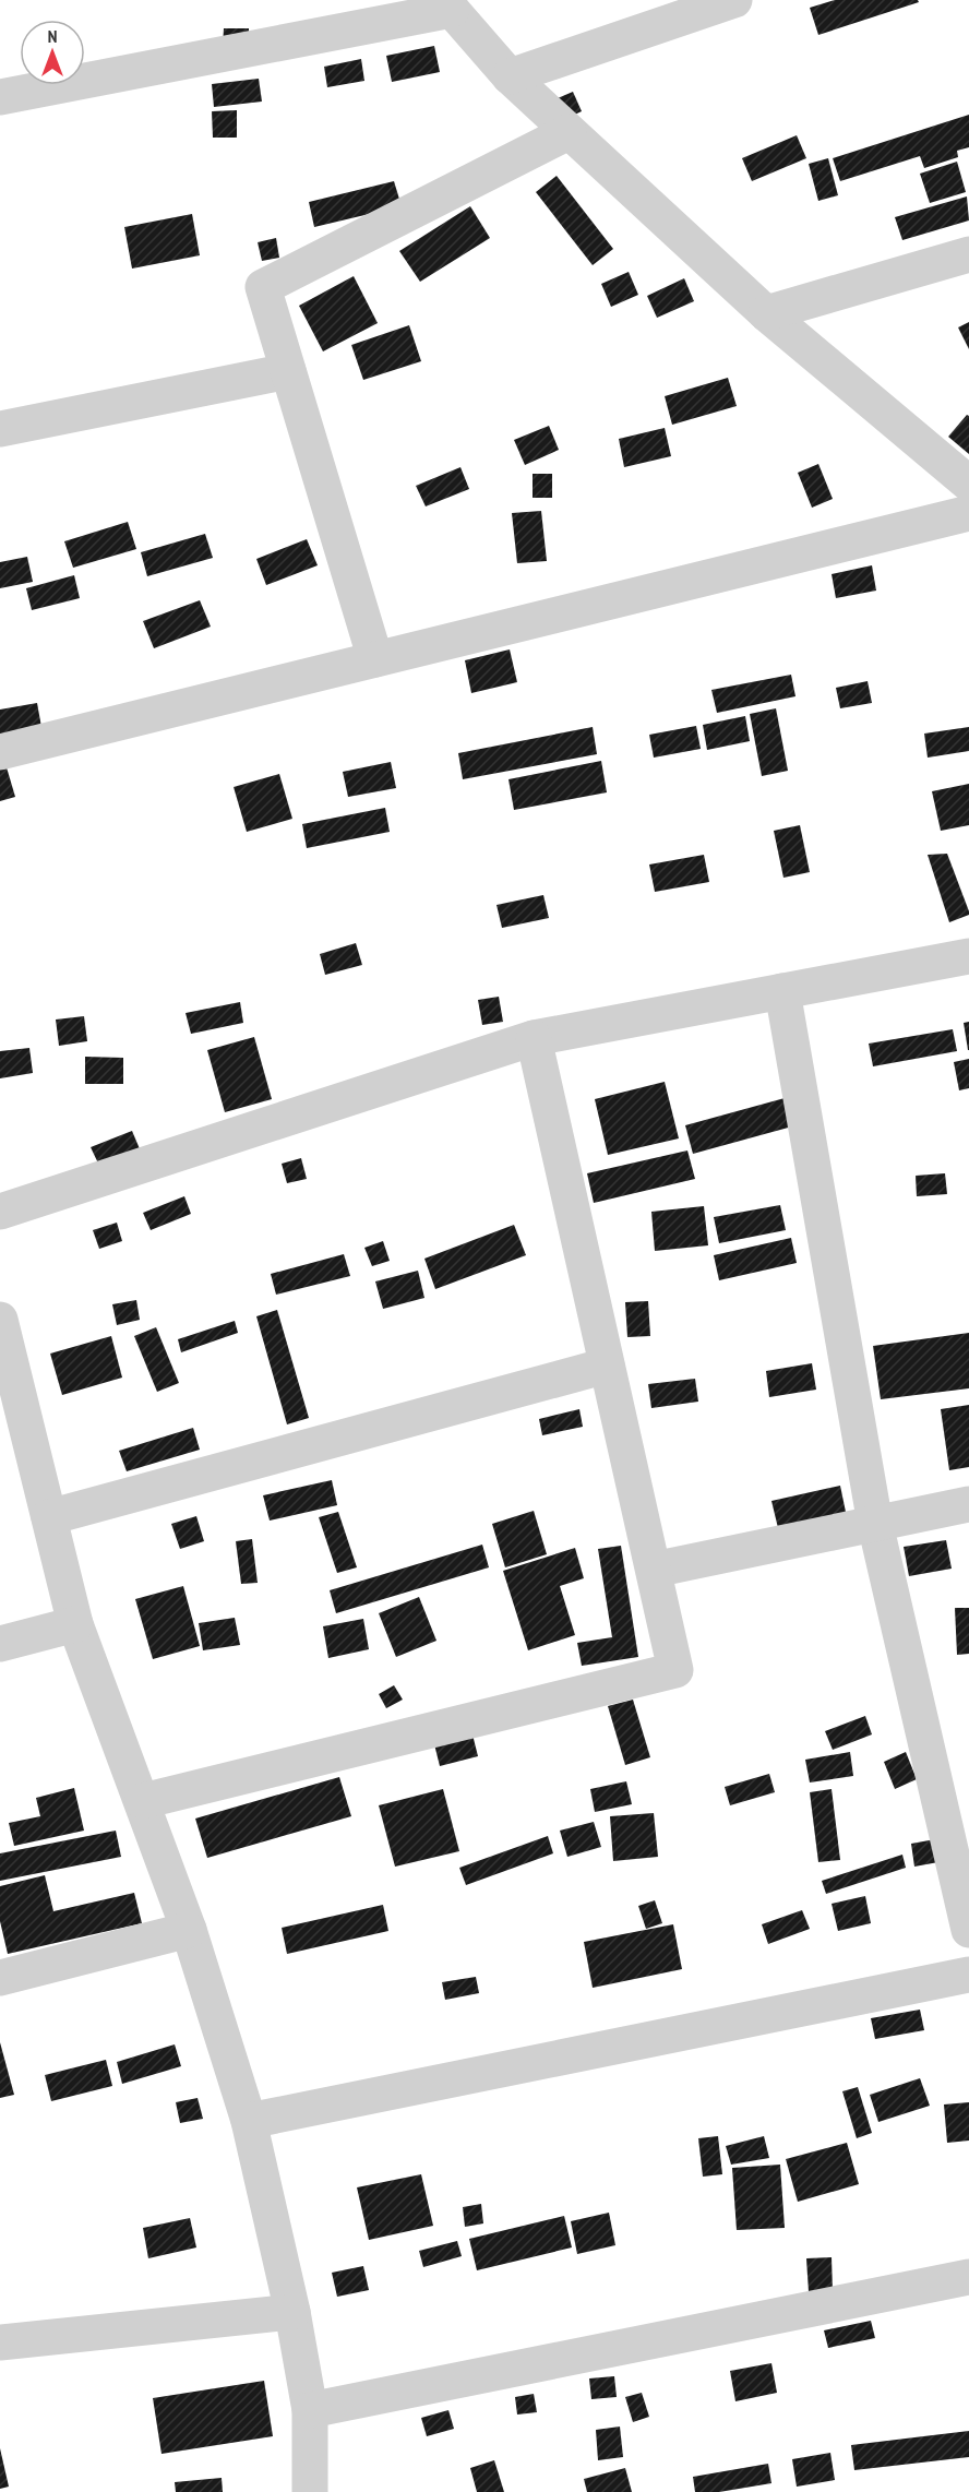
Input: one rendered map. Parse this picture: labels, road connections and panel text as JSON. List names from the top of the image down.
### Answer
{
  "north": "top"
}
